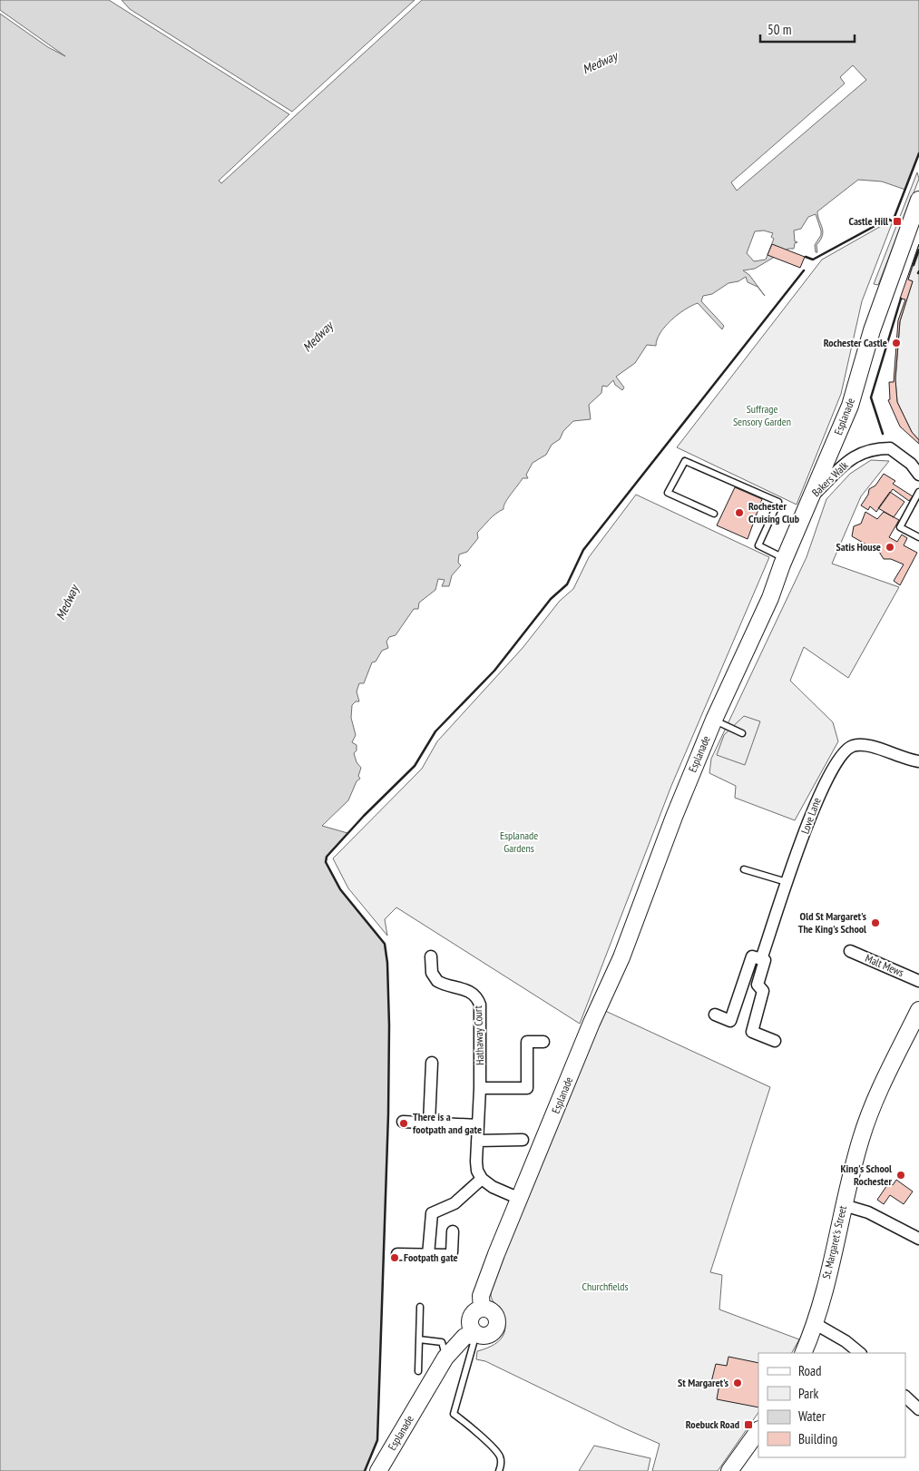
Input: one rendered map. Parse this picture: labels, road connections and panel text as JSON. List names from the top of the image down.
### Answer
{
  "streets": {
    "street": [
      "Esplanade",
      "Bakers Walk",
      "Love Lane",
      "Malt Mews",
      "Hathaway Court",
      "St. Margaret's Street"
    ]
  },
  "crossings": [
    ["Esplanade", "Bakers Walk"]
  ],
  "water": ["Medway"],
  "parks": ["Suffrage Sensory Garden", "Esplanade Gardens", "Churchfields"],
  "places": {
    "transit": ["Castle Hill", "Roebuck Road"],
    "other": [
      "Rochester Castle",
      "Rochester Cruising Club",
      "Satis House",
      "Old St Margaret's The King's School",
      "There is a footpath and gate",
      "King's School Rochester",
      "Footpath gate",
      "St Margaret's"
    ]
  },
  "legend": [
    "Road",
    "Park",
    "Water",
    "Building"
  ],
  "scale_bar": "50 m"
}
